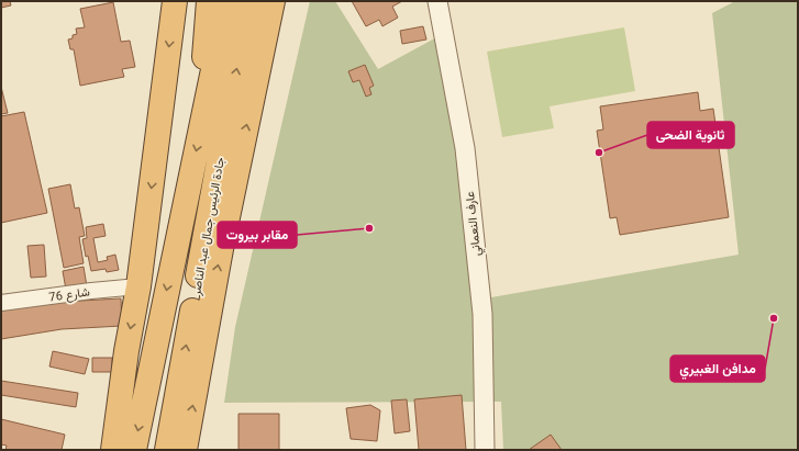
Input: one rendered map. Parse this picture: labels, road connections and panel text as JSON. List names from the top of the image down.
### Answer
{
  "streets": {
    "highway": ["جادة الرئيس جمال عبد الناصر"],
    "street": ["عارف النعماني", "شارع 76"]
  },
  "places": ["ثانوية الضحى", "مقابر بيروت", "مدافن الغبيري"]
}
